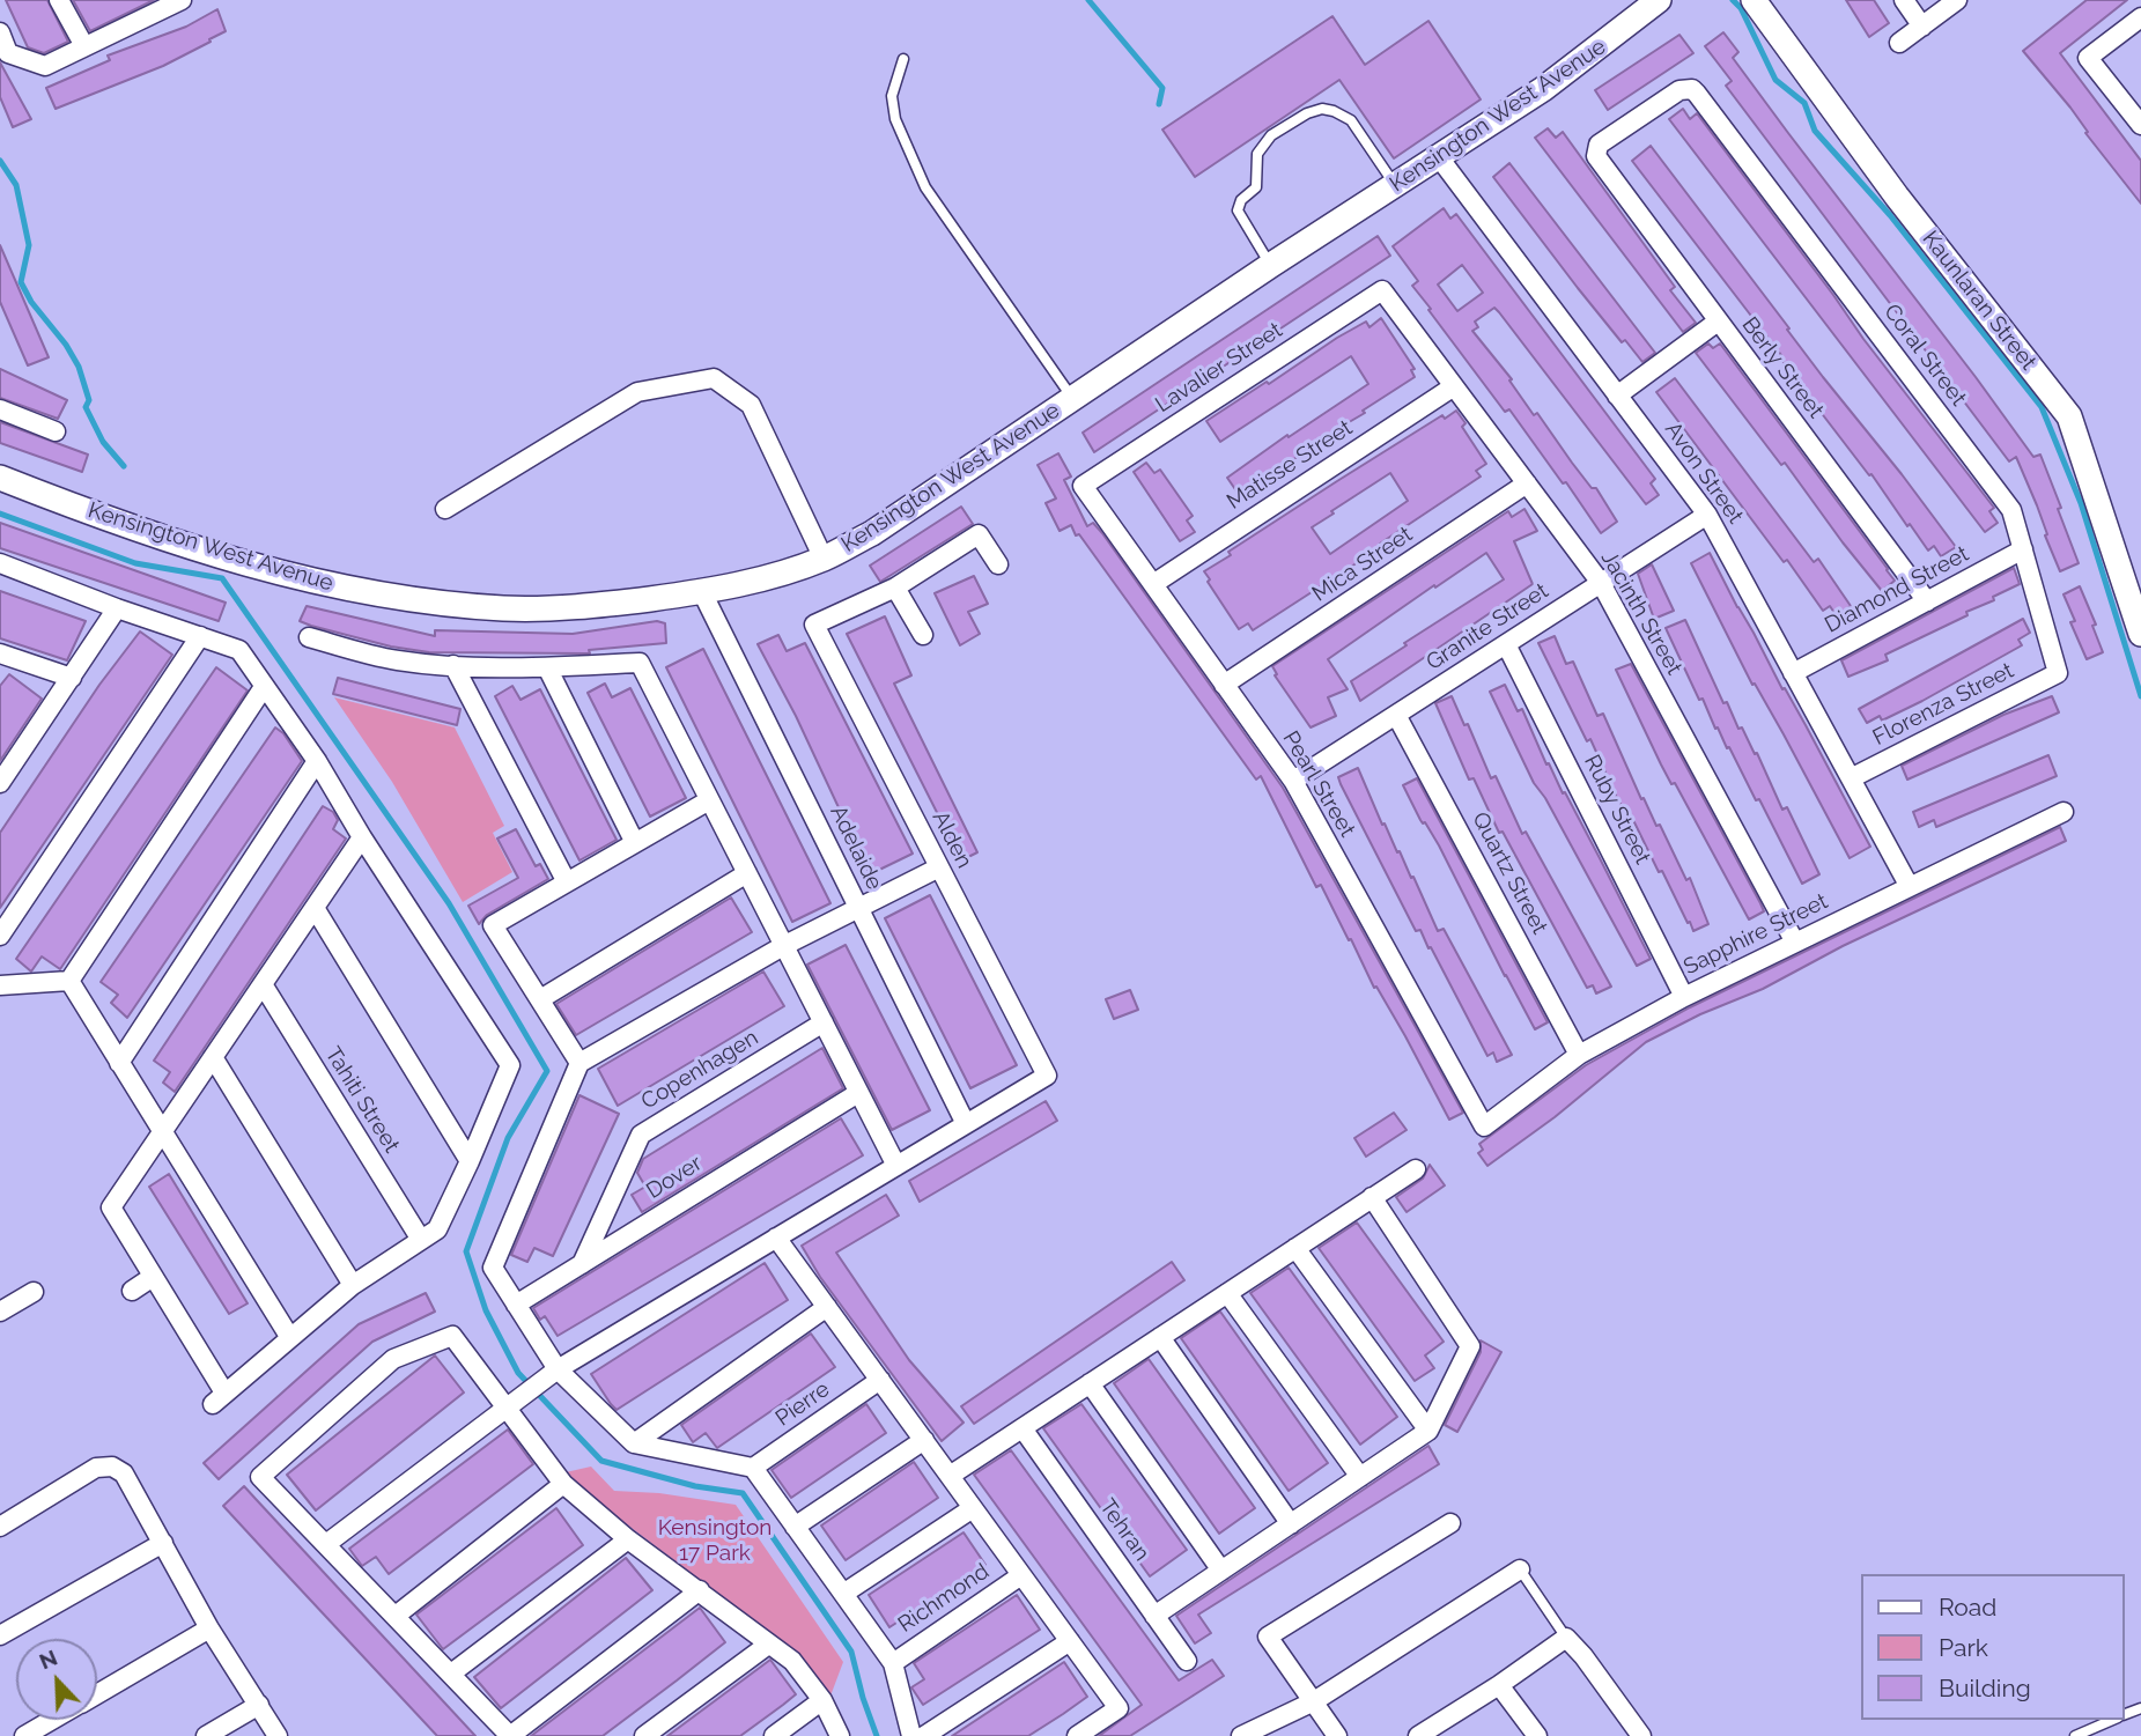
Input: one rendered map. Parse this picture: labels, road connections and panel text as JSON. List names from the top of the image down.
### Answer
{
  "streets": {
    "street": [
      "Kensington West Avenue",
      "Kaunlaran Street",
      "Coral Street",
      "Lavalier Street",
      "Berly Street",
      "Matisse Street",
      "Avon Street",
      "Mica Street",
      "Diamond Street",
      "Jacinth Street",
      "Granite Street",
      "Florenza Street",
      "Pearl Street",
      "Ruby Street",
      "Alden",
      "Adelaide",
      "Quartz Street",
      "Sapphire Street",
      "Copenhagen",
      "Tahiti Street",
      "Dover",
      "Pierre",
      "Tehran",
      "Richmond"
    ]
  },
  "crossings": [
    ["Kensington West Avenue", "Avon Street"],
    ["Kensington West Avenue", "Adelaide"],
    ["Coral Street", "Berly Street"],
    ["Coral Street", "Diamond Street"],
    ["Coral Street", "Florenza Street"],
    ["Lavalier Street", "Jacinth Street"],
    ["Lavalier Street", "Pearl Street"],
    ["Berly Street", "Diamond Street"],
    ["Matisse Street", "Jacinth Street"],
    ["Matisse Street", "Pearl Street"],
    ["Avon Street", "Diamond Street"],
    ["Avon Street", "Granite Street"],
    ["Avon Street", "Florenza Street"],
    ["Avon Street", "Sapphire Street"],
    ["Mica Street", "Jacinth Street"],
    ["Mica Street", "Pearl Street"],
    ["Jacinth Street", "Granite Street"],
    ["Jacinth Street", "Sapphire Street"],
    ["Granite Street", "Pearl Street"],
    ["Granite Street", "Ruby Street"],
    ["Granite Street", "Quartz Street"],
    ["Pearl Street", "Sapphire Street"],
    ["Ruby Street", "Sapphire Street"],
    ["Alden", "Adelaide"],
    ["Quartz Street", "Sapphire Street"],
    ["Copenhagen", "Dover"]
  ],
  "parks": ["Kensington 17 Park"],
  "legend": ["Road", "Park", "Building"],
  "north": "top left"
}
